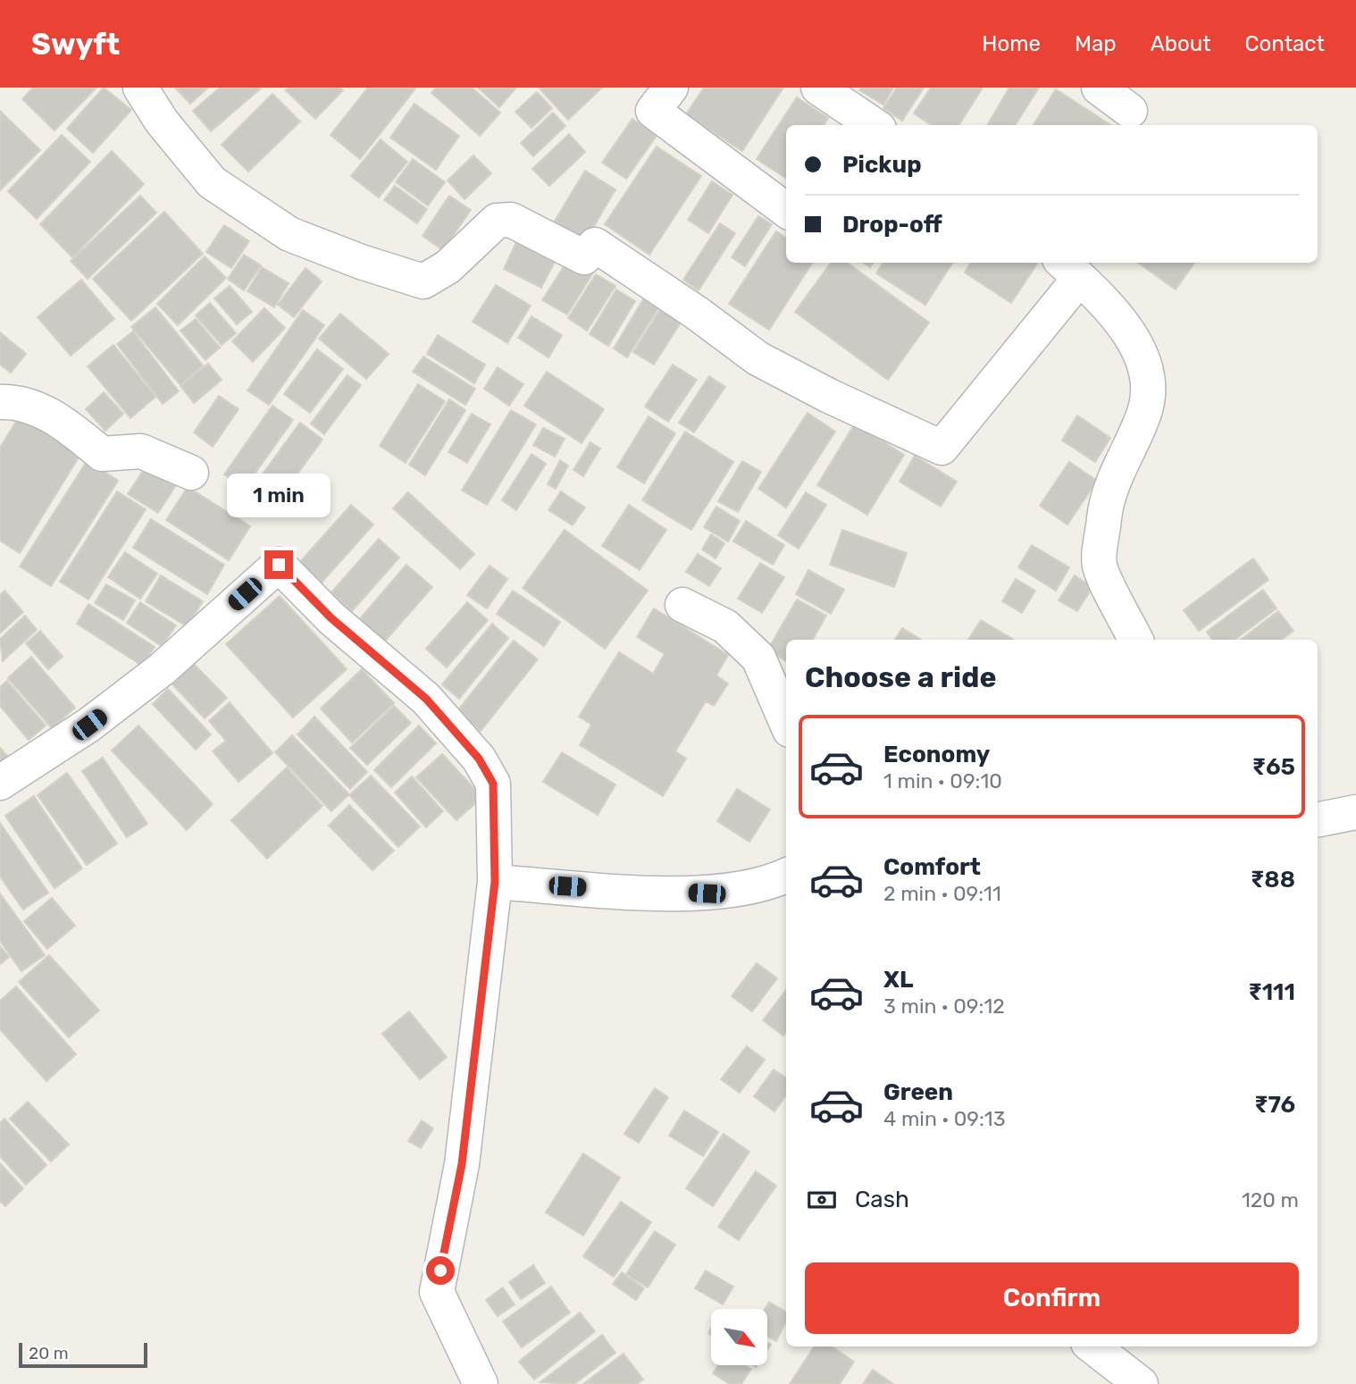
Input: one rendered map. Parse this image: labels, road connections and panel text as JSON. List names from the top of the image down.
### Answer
{
  "scale_bar": "20 m",
  "north": "bottom right",
  "page": {
    "header": "Swyft",
    "nav": [
      "Home",
      "Map",
      "About",
      "Contact"
    ],
    "banner": ["Pickup", "Drop-off"],
    "bubble": "1 min",
    "heading": "Choose a ride",
    "list": [
      {
        "name": "Economy",
        "note": "1 min · 09:10",
        "value": "₹65"
      },
      {
        "name": "Comfort",
        "note": "2 min · 09:11",
        "value": "₹88"
      },
      {
        "name": "XL",
        "note": "3 min · 09:12",
        "value": "₹111"
      },
      {
        "name": "Green",
        "note": "4 min · 09:13",
        "value": "₹76"
      }
    ],
    "pay": ["Cash", "120 m"],
    "buttons": "Confirm",
    "scale": "20 m"
  }
}
